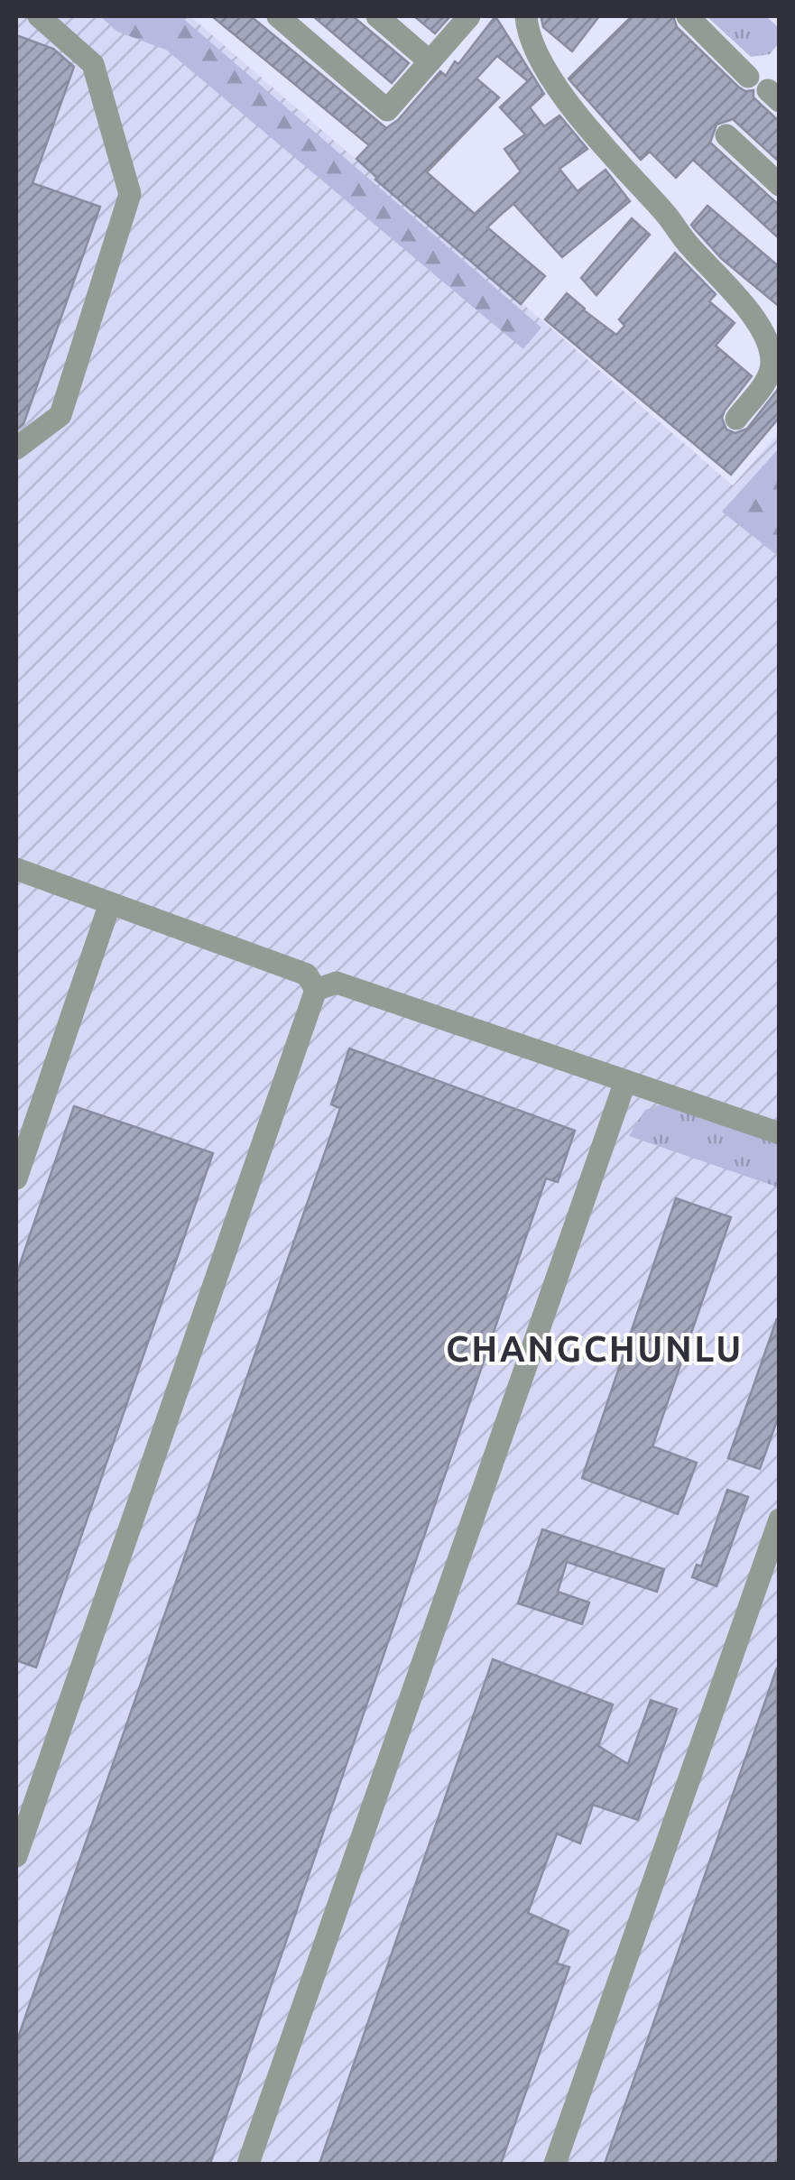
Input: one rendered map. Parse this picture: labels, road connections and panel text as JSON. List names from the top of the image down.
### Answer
{
  "districts": ["CHANGCHUNLU"]
}
